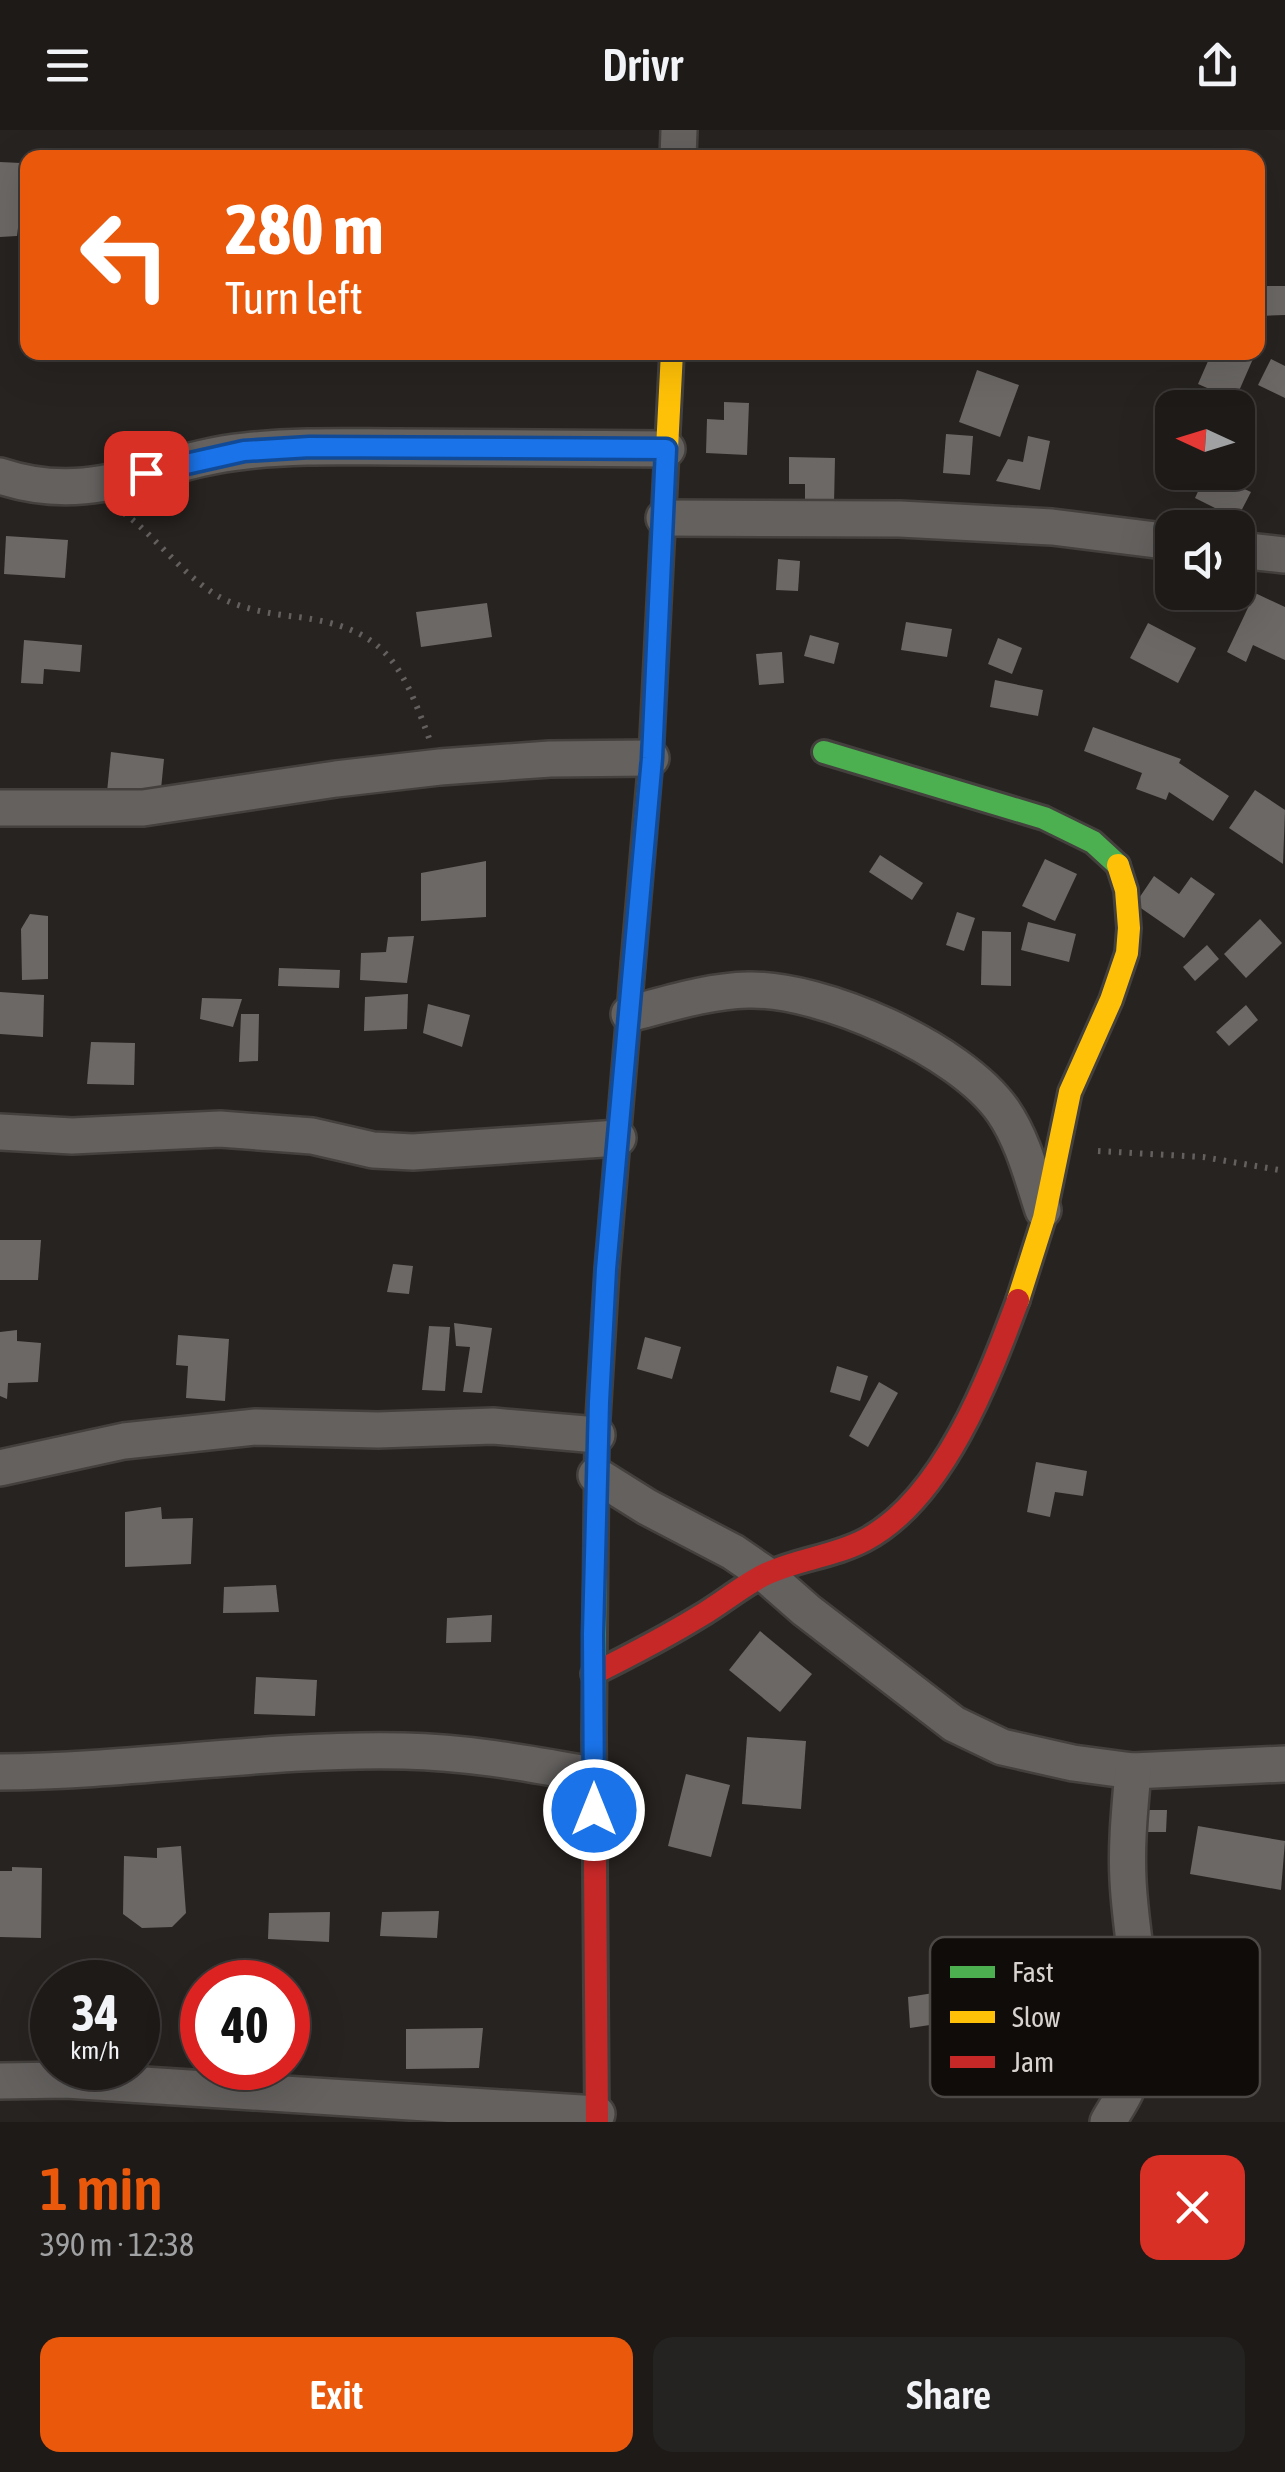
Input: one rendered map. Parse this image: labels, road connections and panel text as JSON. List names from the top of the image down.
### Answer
{
  "legend": ["Fast", "Slow", "Jam"],
  "north": "left",
  "page": {
    "header": "Drivr",
    "turn": ["280 m", "Turn left"],
    "speed": "34 km/h",
    "limit": "40",
    "heading": ["1 min", "390 m · 12:38"],
    "buttons": ["Exit", "Share"]
  }
}
